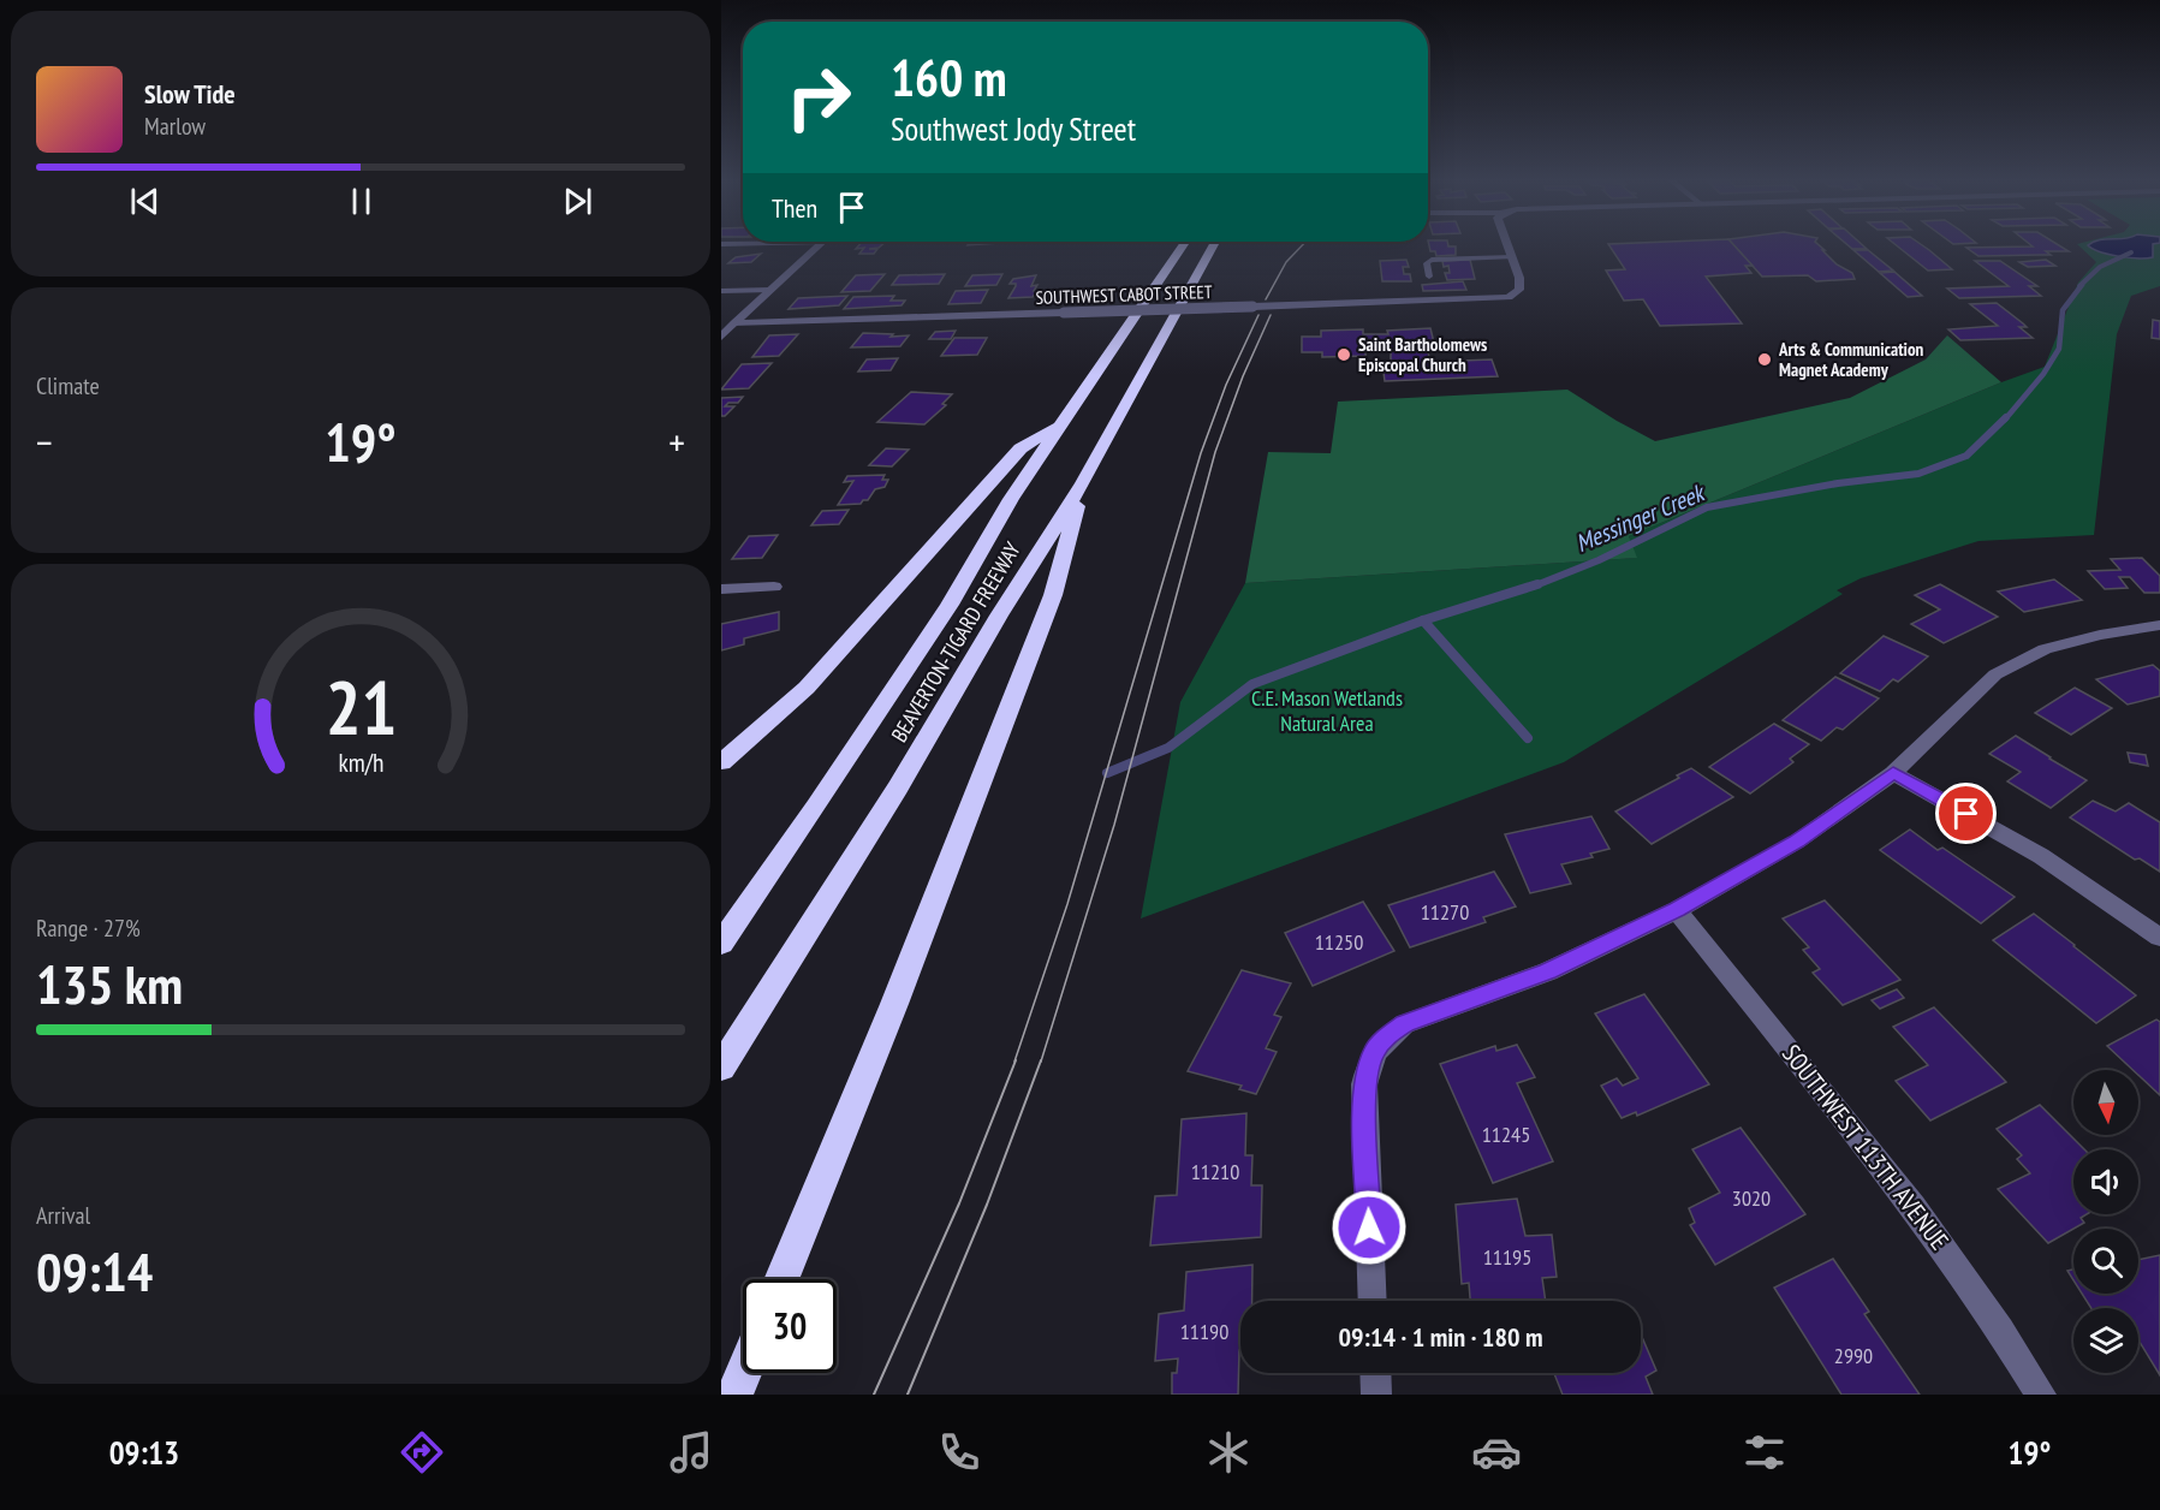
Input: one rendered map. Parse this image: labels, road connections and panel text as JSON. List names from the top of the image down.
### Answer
{
  "streets": {
    "highway": ["BEAVERTON-TIGARD FREEWAY"],
    "street": ["SOUTHWEST CABOT STREET", "SOUTHWEST 113TH AVENUE"]
  },
  "water": ["Messinger Creek"],
  "parks": ["C.E. Mason Wetlands Natural Area"],
  "places": ["Saint Bartholomews Episcopal Church", "Arts & Communication Magnet Academy"],
  "house_numbers": [
    "11270",
    "11250",
    "11245",
    "11210",
    "3020",
    "11195",
    "11190",
    "2990"
  ],
  "north": "bottom",
  "page": {
    "turn": ["160 m", "Southwest Jody Street"],
    "song": ["Slow Tide", "Marlow"],
    "then": "Then",
    "tile": [
      "Climate",
      ["Range · 27%", "135 km"],
      ["Arrival", "09:14"]
    ],
    "heat": ["−", "19°", "+"],
    "limit": "30",
    "trip": "09:14 · 1 min · 180 m",
    "tabs": ["09:13", "19°"],
    "gauge": ["21", "km/h"]
  }
}
